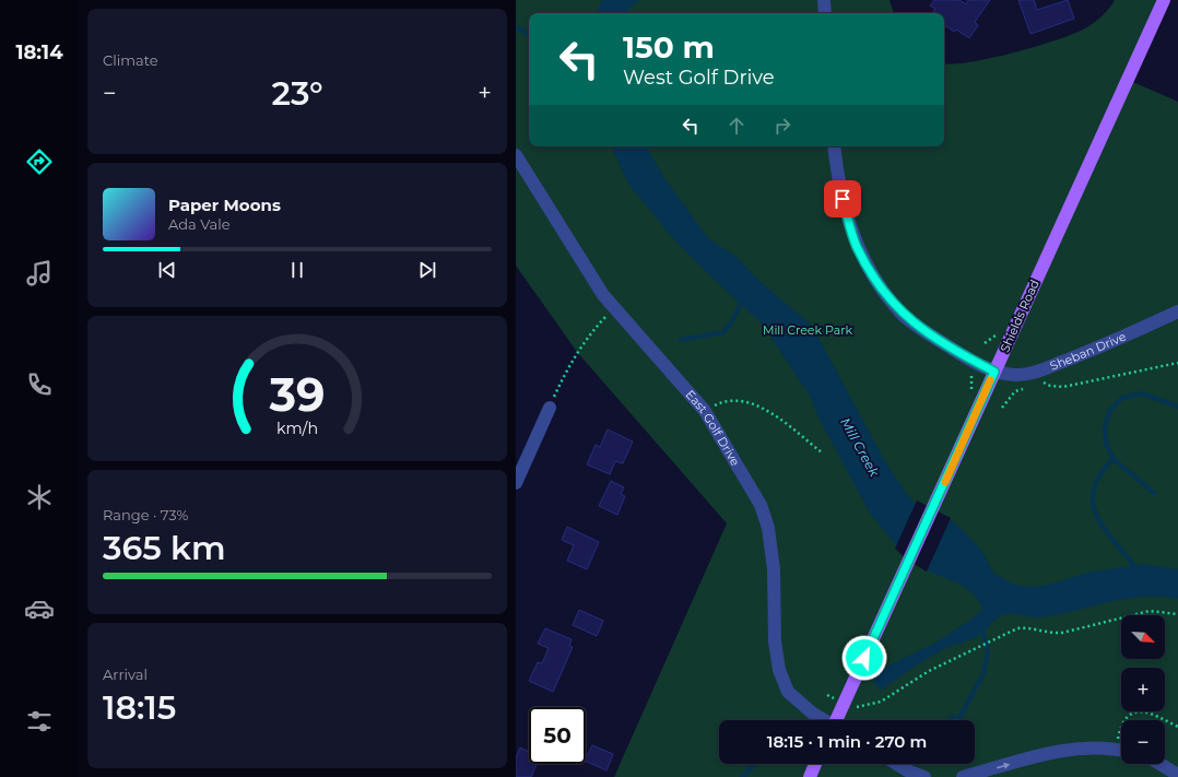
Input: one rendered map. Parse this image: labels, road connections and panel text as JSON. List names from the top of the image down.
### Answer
{
  "streets": {
    "main road": ["Shields Road"],
    "street": ["Sheban Drive", "East Golf Drive"]
  },
  "crossings": [
    ["Shields Road", "Sheban Drive"]
  ],
  "water": ["Mill Creek"],
  "parks": ["Mill Creek Park"],
  "north": "bottom right",
  "page": {
    "tabs": "18:14",
    "tile": [
      "Climate",
      ["Range · 73%", "365 km"],
      ["Arrival", "18:15"]
    ],
    "turn": ["150 m", "West Golf Drive"],
    "heat": ["−", "23°", "+"],
    "song": ["Paper Moons", "Ada Vale"],
    "map_buttons": ["+", "−"],
    "limit": "50",
    "trip": "18:15 · 1 min · 270 m",
    "gauge": ["39", "km/h"]
  }
}
